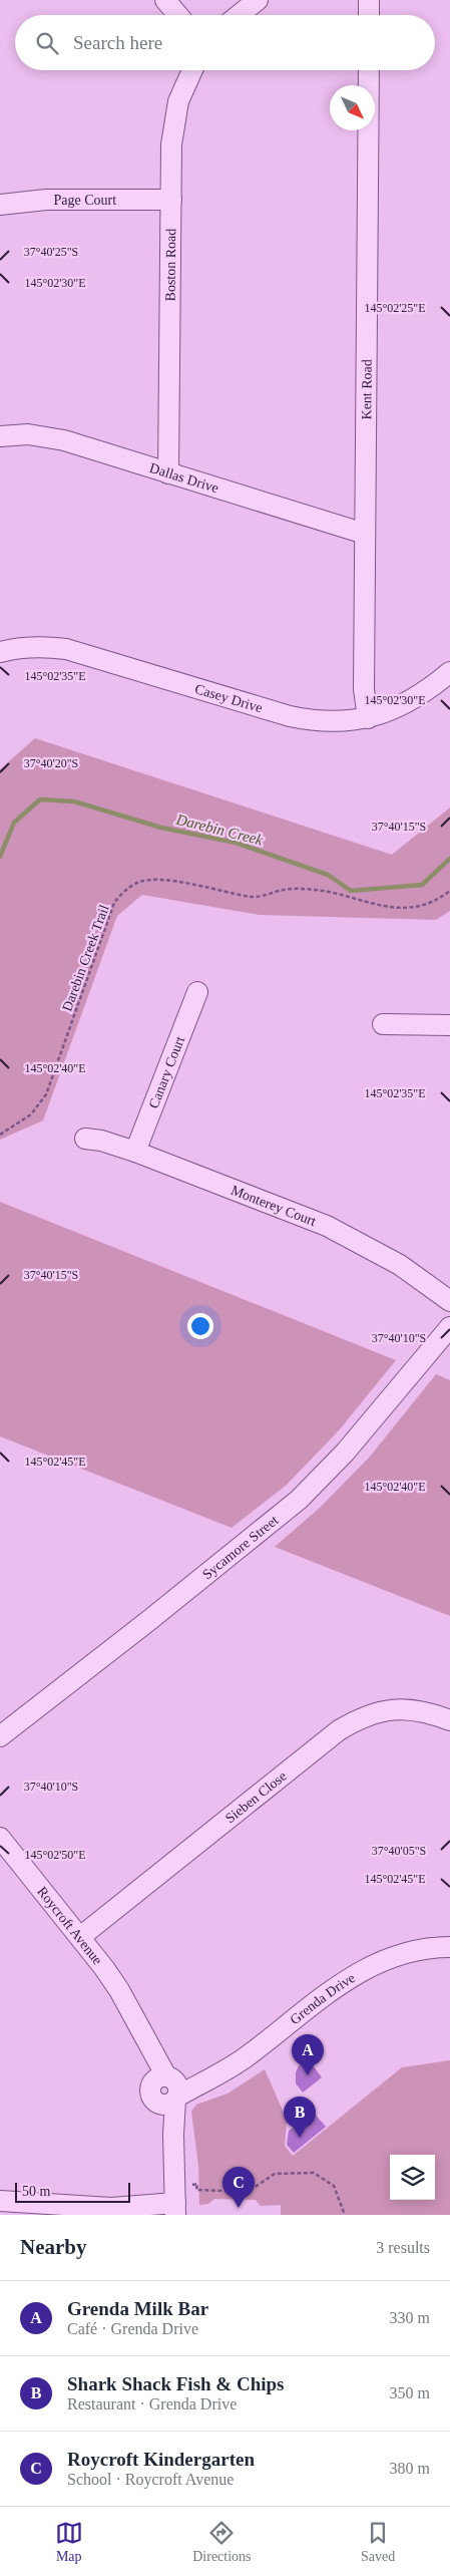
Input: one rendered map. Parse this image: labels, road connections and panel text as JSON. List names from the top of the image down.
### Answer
{
  "streets": {
    "street": [
      "Page Court",
      "Boston Road",
      "Kent Road",
      "Dallas Drive",
      "Casey Drive",
      "Canary Court",
      "Monterey Court",
      "Sycamore Street",
      "Sieben Close",
      "Roycroft Avenue",
      "Grenda Drive"
    ],
    "path": ["Darebin Creek Trail"]
  },
  "crossings": [
    ["Page Court", "Boston Road"],
    ["Boston Road", "Dallas Drive"],
    ["Kent Road", "Dallas Drive"],
    ["Kent Road", "Casey Drive"],
    ["Canary Court", "Monterey Court"],
    ["Sieben Close", "Roycroft Avenue"],
    ["Roycroft Avenue", "Grenda Drive"]
  ],
  "water": ["Darebin Creek"],
  "scale_bar": "50 m",
  "north": "bottom right",
  "page": {
    "search": "Search here",
    "pins": ["A", "B", "C"],
    "scale": "50 m",
    "heading": ["Nearby", "3 results"],
    "list": [
      {
        "mark": "A",
        "name": "Grenda Milk Bar",
        "note": "Café · Grenda Drive",
        "value": "330 m"
      },
      {
        "mark": "B",
        "name": "Shark Shack Fish & Chips",
        "note": "Restaurant · Grenda Drive",
        "value": "350 m"
      },
      {
        "mark": "C",
        "name": "Roycroft Kindergarten",
        "note": "School · Roycroft Avenue",
        "value": "380 m"
      }
    ],
    "nav": ["Map", "Directions", "Saved"]
  },
  "coordinates": [
    "37°40'25\"S",
    "145°02'30\"E",
    "145°02'25\"E",
    "145°02'35\"E",
    "37°40'20\"S",
    "37°40'15\"S",
    "145°02'40\"E",
    "37°40'10\"S",
    "145°02'45\"E",
    "37°40'05\"S",
    "145°02'50\"E"
  ]
}
